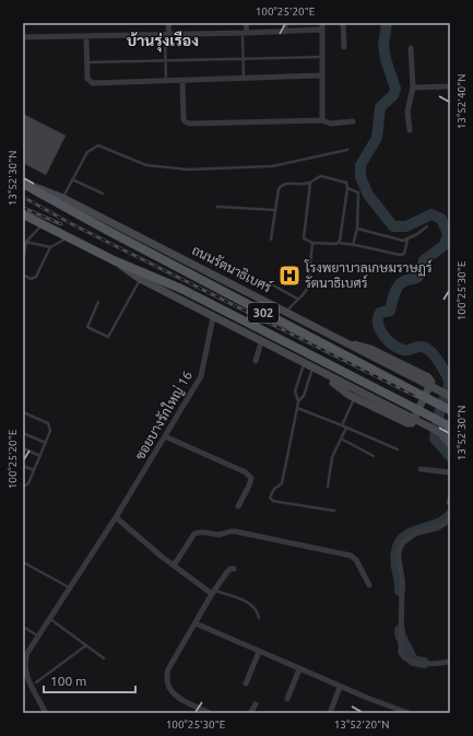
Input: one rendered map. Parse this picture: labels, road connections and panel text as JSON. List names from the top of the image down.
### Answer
{
  "streets": {
    "main road": ["ถนนรัตนาธิเบศร์", "302"],
    "street": ["ซอยบางรักใหญ่ 16"]
  },
  "crossings": [
    ["302", "ซอยบางรักใหญ่ 16"]
  ],
  "districts": ["บ้านรุ่งเรือง"],
  "places": {
    "hospital": ["โรงพยาบาลเกษมราษฏร์ รัตนาธิเบศร์"]
  },
  "scale_bar": "100 m",
  "coordinates": [
    "100°25'20\"E",
    "13°52'40\"N",
    "13°52'30\"N",
    "100°25'30\"E",
    "13°52'20\"N"
  ]
}
